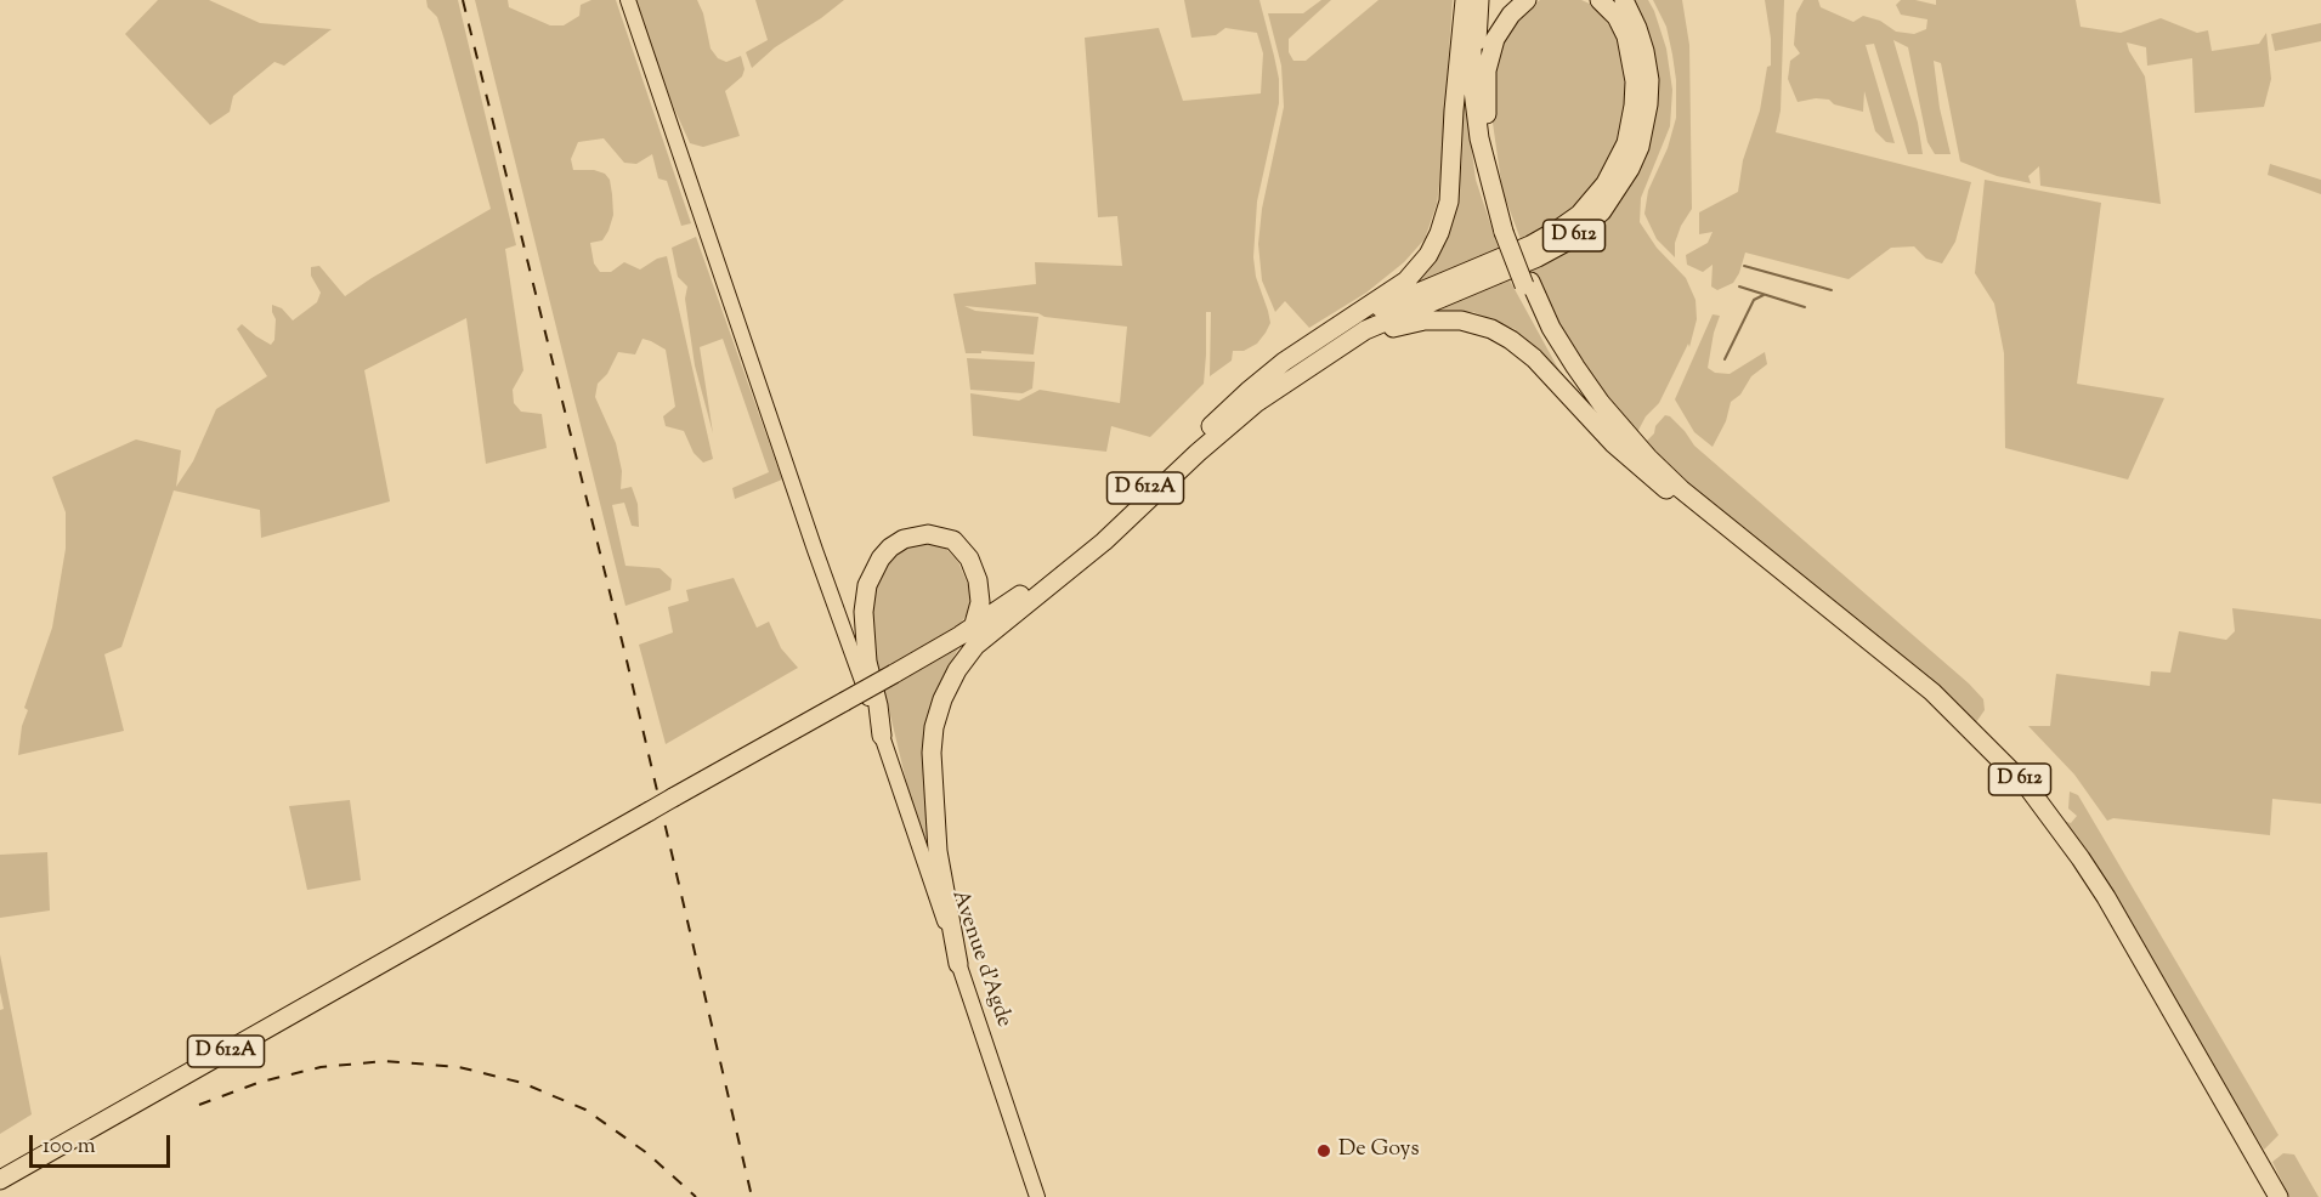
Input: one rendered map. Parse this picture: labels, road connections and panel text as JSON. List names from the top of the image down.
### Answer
{
  "streets": {
    "highway": ["D 612", "D 612A"],
    "main road": ["Avenue d'Agde"]
  },
  "crossings": [
    ["D 612", "D 612A"]
  ],
  "places": ["De Goys"],
  "scale_bar": "100 m"
}
